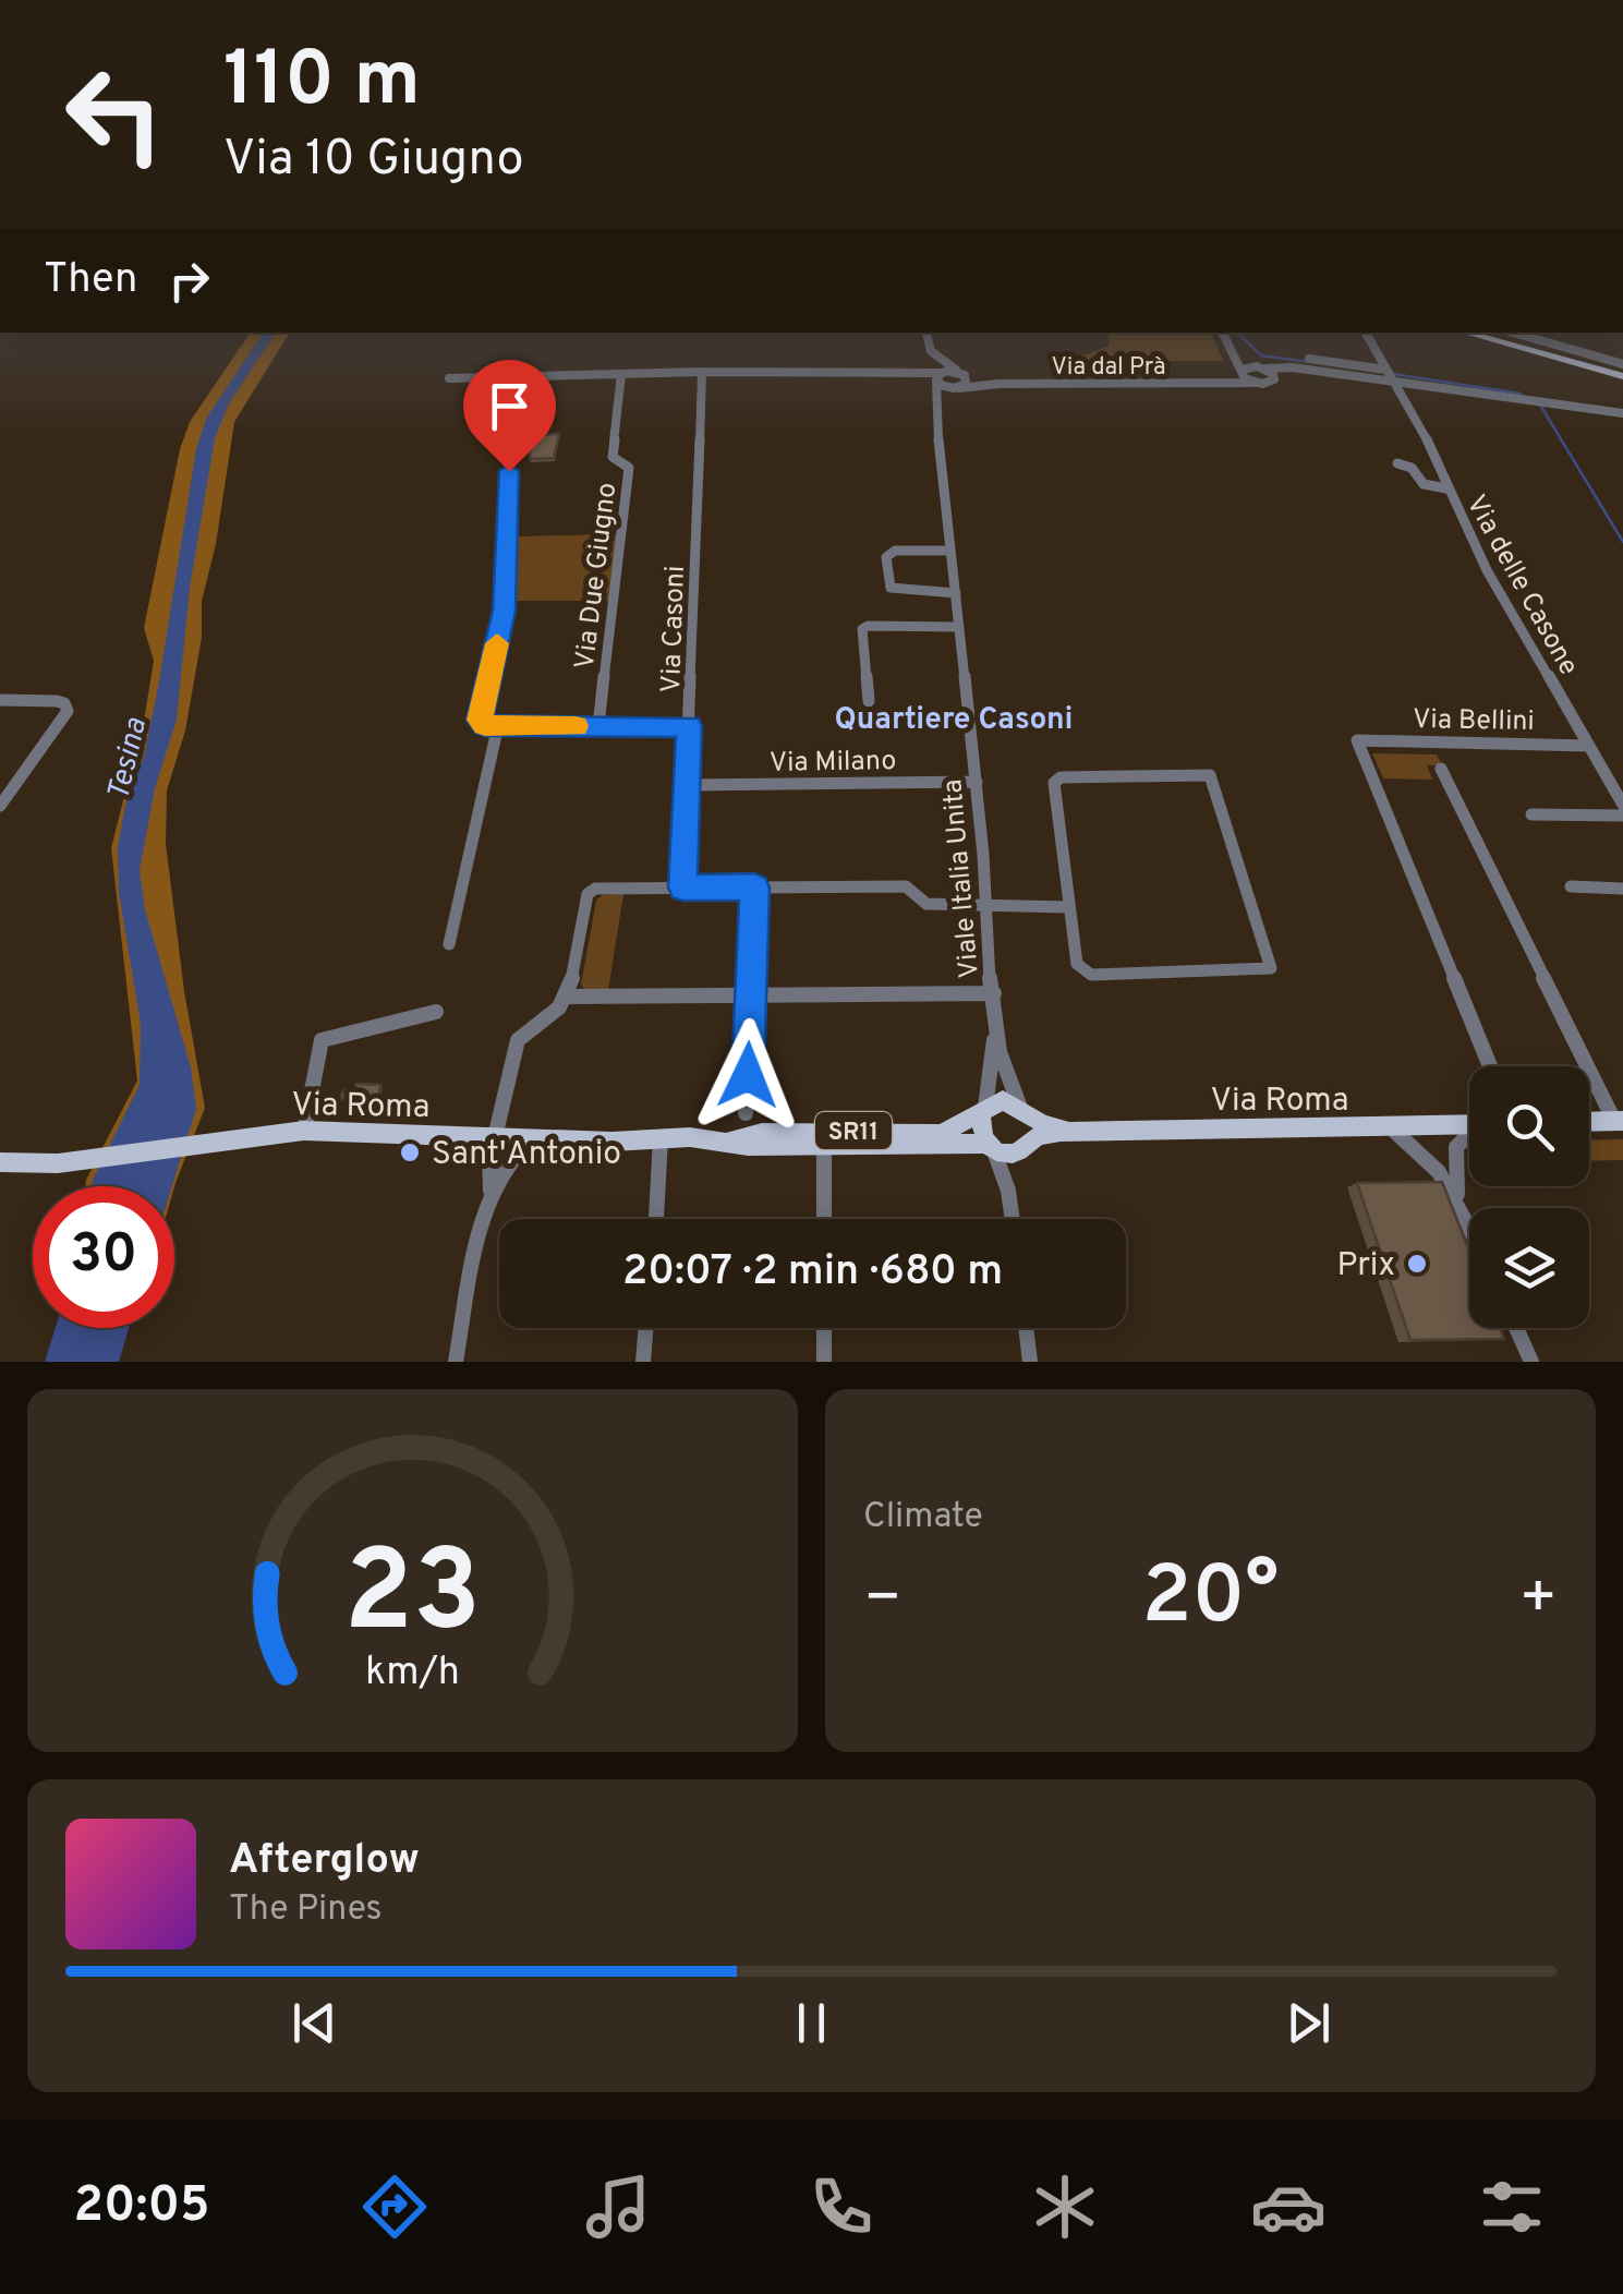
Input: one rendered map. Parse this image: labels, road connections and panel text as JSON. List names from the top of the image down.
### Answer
{
  "streets": {
    "main road": ["Via Roma", "SR11"],
    "street": [
      "Via dal Prà",
      "Via Due Giugno",
      "Via delle Casone",
      "Via Casoni",
      "Via Bellini",
      "Via Milano",
      "Viale Italia Unita"
    ]
  },
  "crossings": [
    ["Via delle Casone", "Via Bellini"],
    ["Via Casoni", "Via Milano"],
    ["Via Milano", "Viale Italia Unita"],
    ["Viale Italia Unita", "Via Roma"]
  ],
  "districts": ["Quartiere Casoni"],
  "water": ["Tesina"],
  "places": ["Sant'Antonio", "Prix"],
  "page": {
    "turn": ["110 m", "Via 10 Giugno"],
    "then": "Then",
    "limit": "30",
    "trip": "20:07 · 2 min · 680 m",
    "tile": "Climate",
    "heat": ["−", "20°", "+"],
    "song": ["Afterglow", "The Pines"],
    "tabs": "20:05",
    "gauge": ["23", "km/h"]
  }
}
